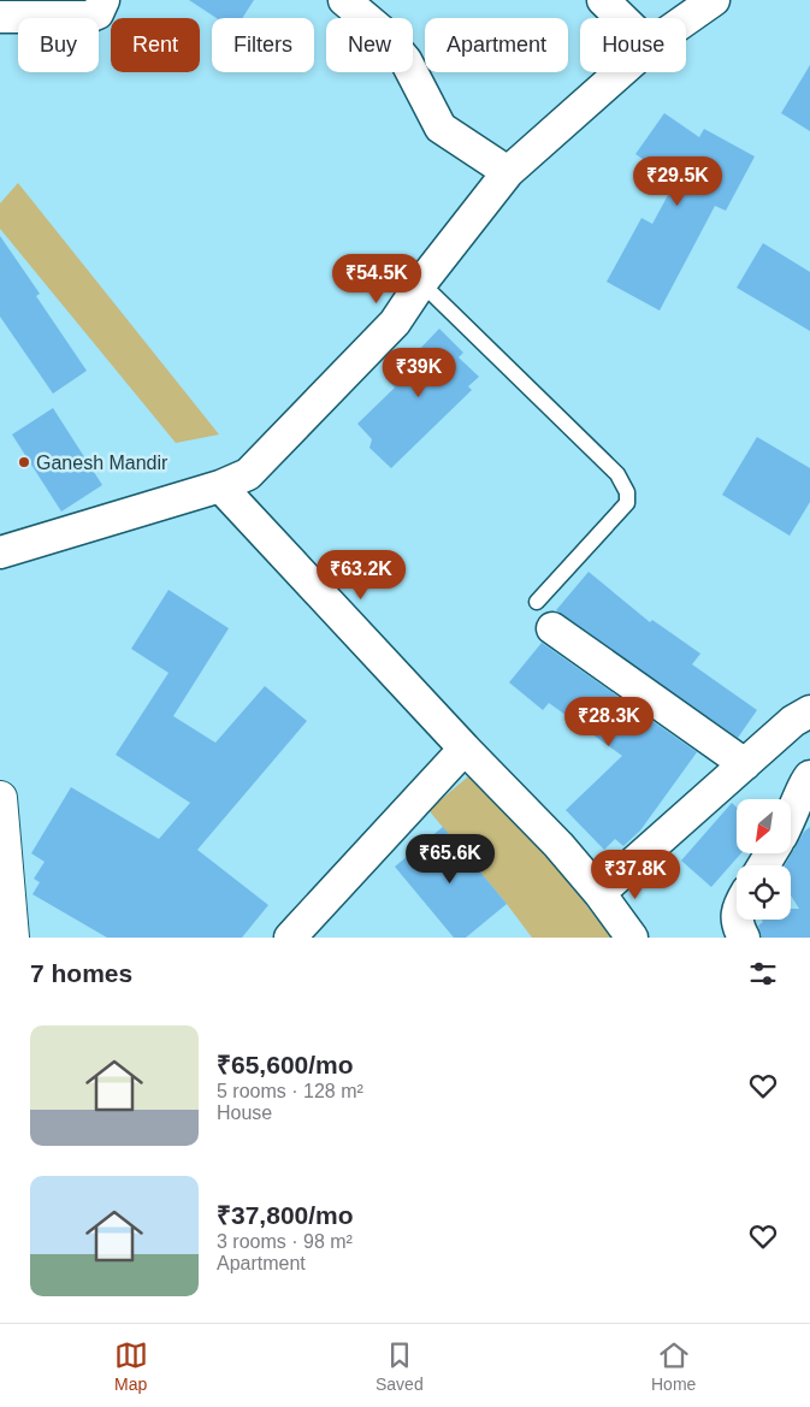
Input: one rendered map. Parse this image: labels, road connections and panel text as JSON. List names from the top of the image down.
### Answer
{
  "places": ["Ganesh Mandir"],
  "north": "bottom left",
  "page": {
    "chip": [
      "Buy",
      "Rent",
      "Filters",
      "New",
      "Apartment",
      "House"
    ],
    "price": [
      "₹29.5K",
      "₹54.5K",
      "₹39K",
      "₹63.2K",
      "₹28.3K",
      "₹65.6K",
      "₹37.8K"
    ],
    "heading": "7 homes",
    "list": [
      {
        "name": "₹65,600/mo",
        "note": "5 rooms · 128 m² · House"
      },
      {
        "name": "₹37,800/mo",
        "note": "3 rooms · 98 m² · Apartment"
      }
    ],
    "tabs": ["Map", "Saved", "Home"]
  }
}
